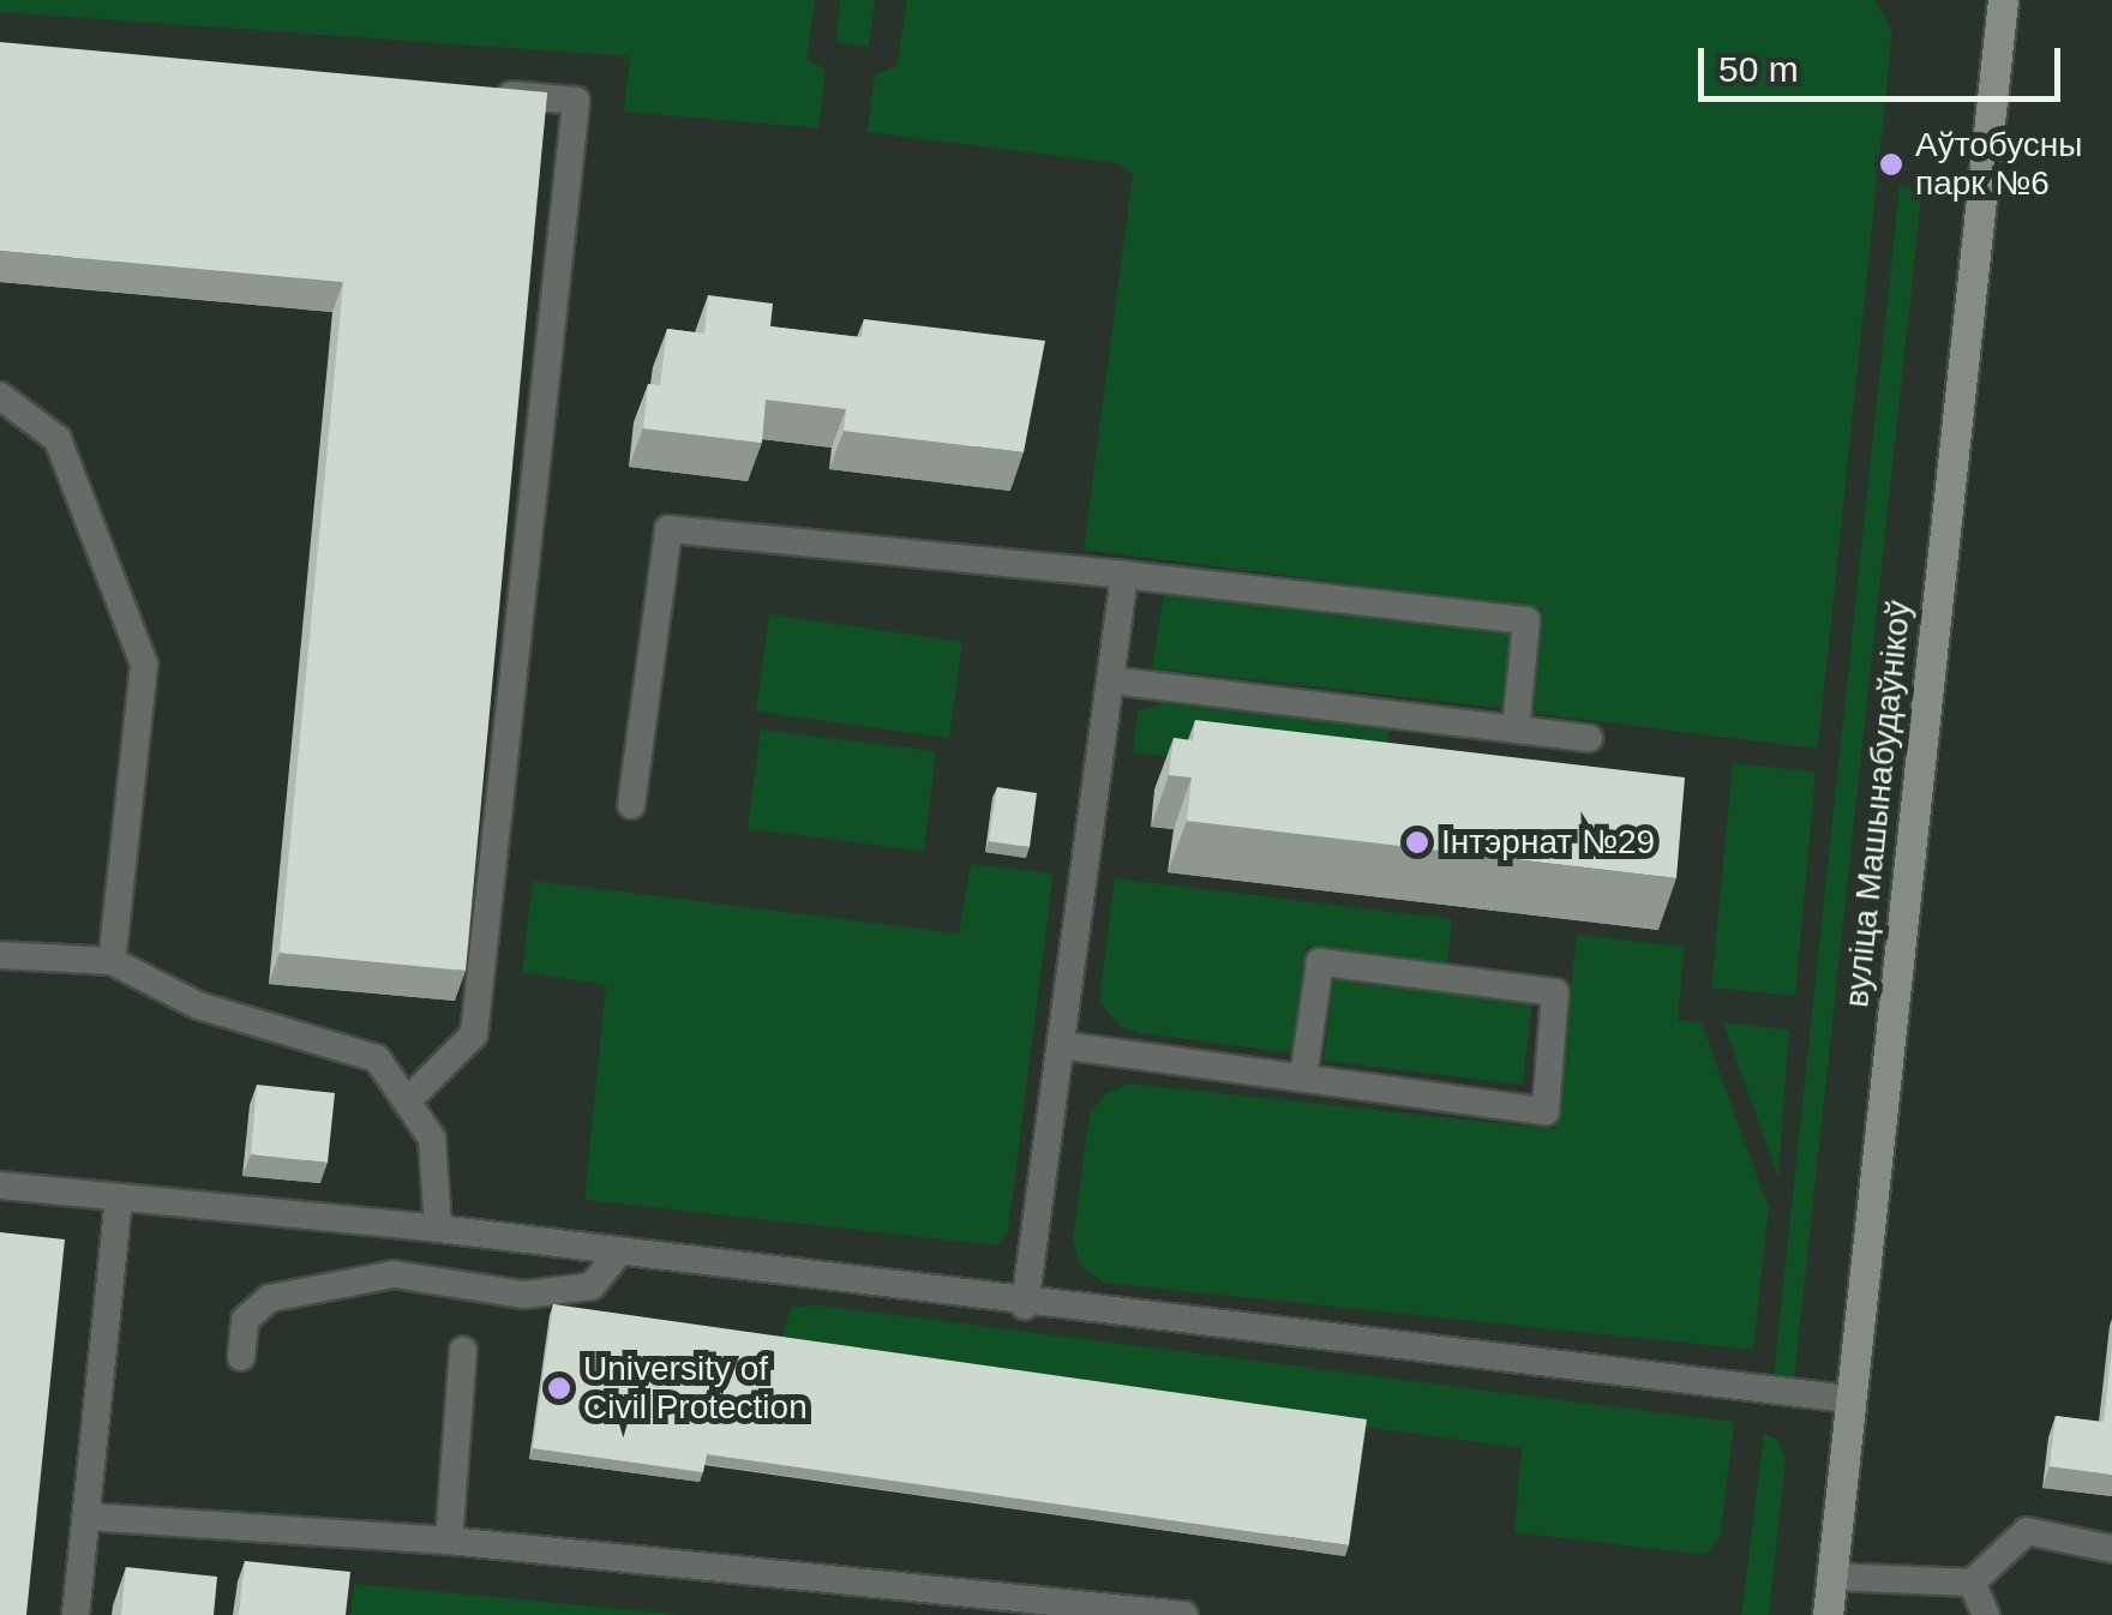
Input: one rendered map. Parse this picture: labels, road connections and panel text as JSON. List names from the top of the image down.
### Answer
{
  "streets": {
    "main road": ["вуліца Машынабудаўнікоў"]
  },
  "places": ["Аўтобусны парк №6", "Інтэрнат №29", "University of Civil Protection"],
  "scale_bar": "50 m"
}
